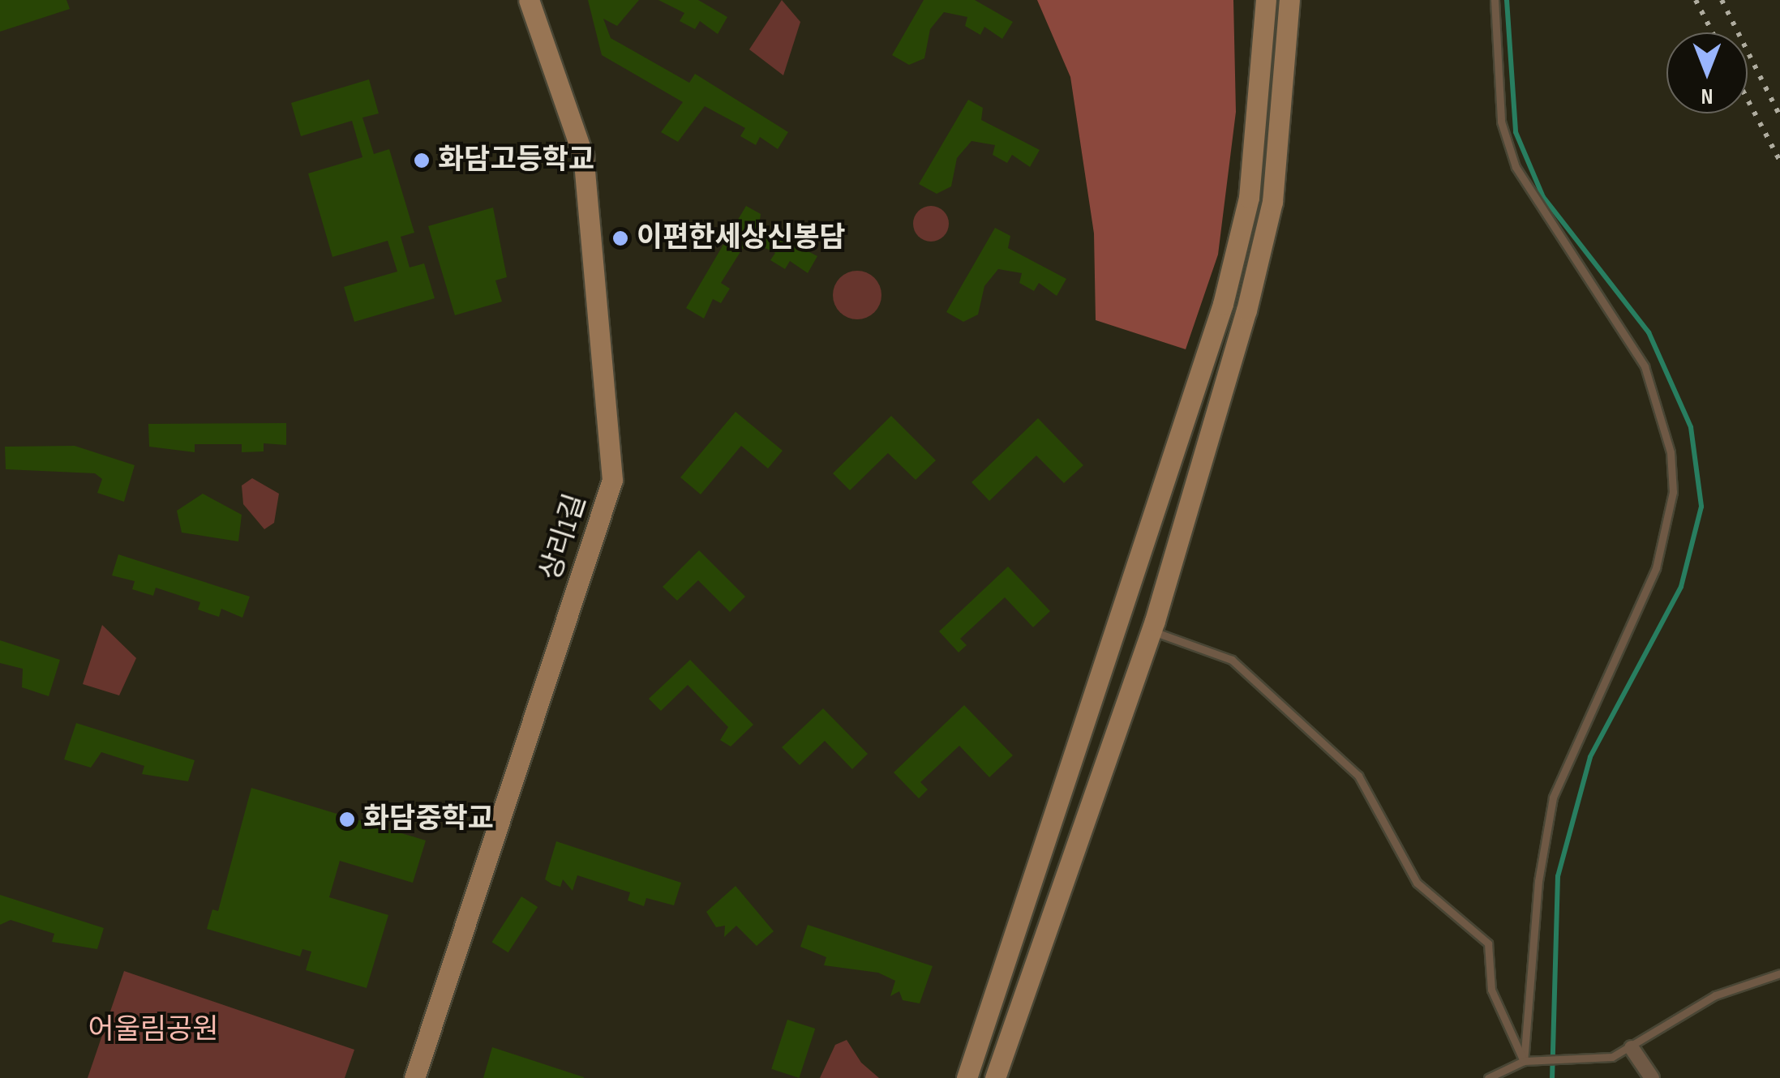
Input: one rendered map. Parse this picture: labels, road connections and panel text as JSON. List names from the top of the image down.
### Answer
{
  "streets": {
    "main road": ["상리1길"]
  },
  "parks": ["어울림공원"],
  "places": ["화담고등학교", "이편한세상신봉담", "화담중학교"],
  "north": "bottom"
}
